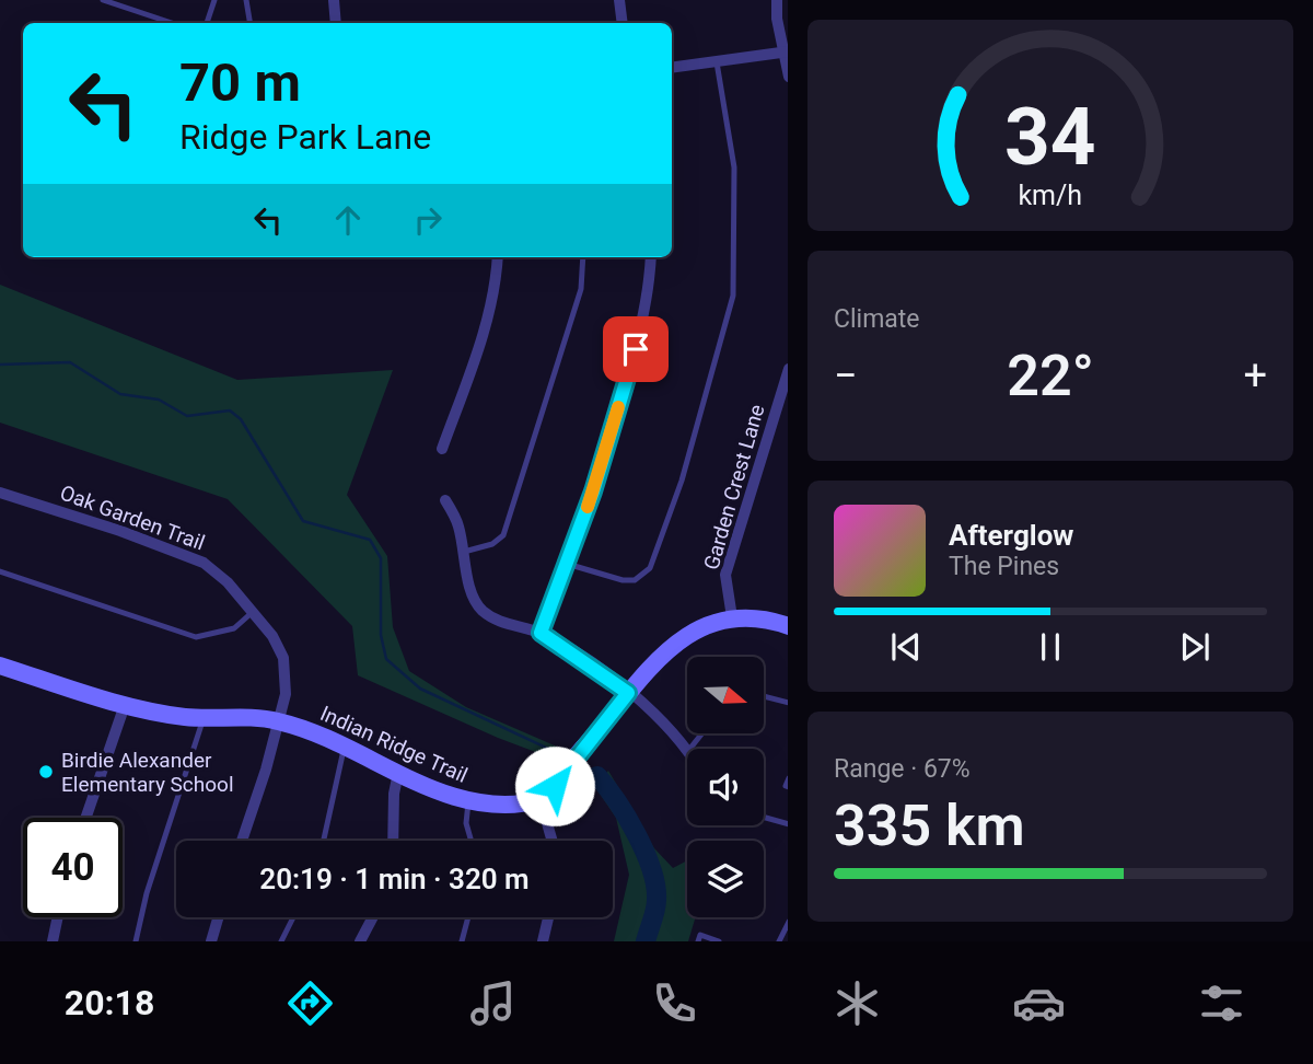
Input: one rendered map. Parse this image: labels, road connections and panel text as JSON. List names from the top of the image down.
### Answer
{
  "streets": {
    "street": ["Garden Crest Lane", "Oak Garden Trail", "Indian Ridge Trail"]
  },
  "crossings": [
    ["Oak Garden Trail", "Indian Ridge Trail"]
  ],
  "places": ["Birdie Alexander Elementary School"],
  "north": "right",
  "page": {
    "turn": ["70 m", "Ridge Park Lane"],
    "tile": [
      "Climate",
      ["Range · 67%", "335 km"]
    ],
    "heat": ["−", "22°", "+"],
    "song": ["Afterglow", "The Pines"],
    "limit": "40",
    "trip": "20:19 · 1 min · 320 m",
    "tabs": "20:18",
    "gauge": ["34", "km/h"]
  }
}
